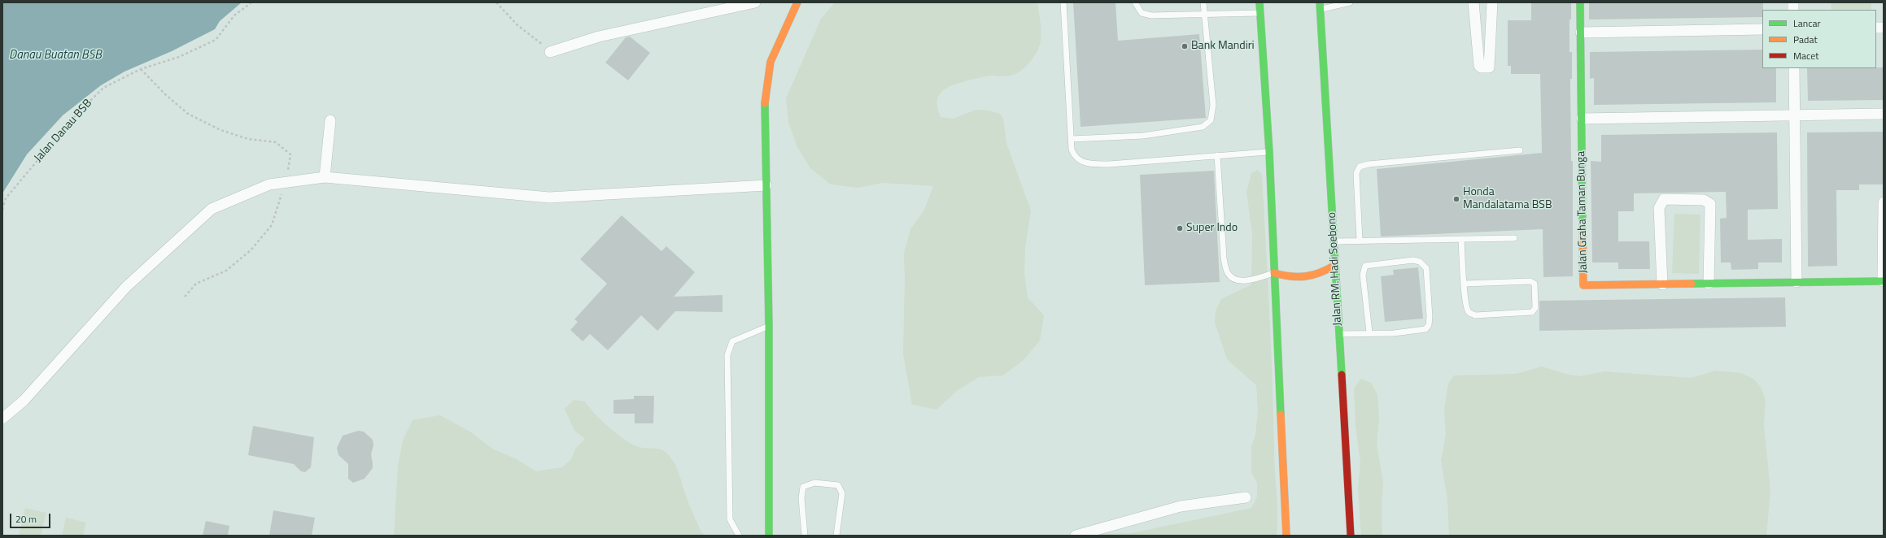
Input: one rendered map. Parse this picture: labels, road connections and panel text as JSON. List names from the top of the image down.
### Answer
{
  "streets": {
    "main road": ["Jalan Graha Taman Bunga", "Jalan RM. Hadi Soebono"],
    "path": ["Jalan Danau BSB"]
  },
  "water": ["Danau Buatan BSB"],
  "places": ["Bank Mandiri", "Honda Mandalatama BSB", "Super Indo"],
  "legend": ["Lancar", "Padat", "Macet"],
  "scale_bar": "20 m"
}
